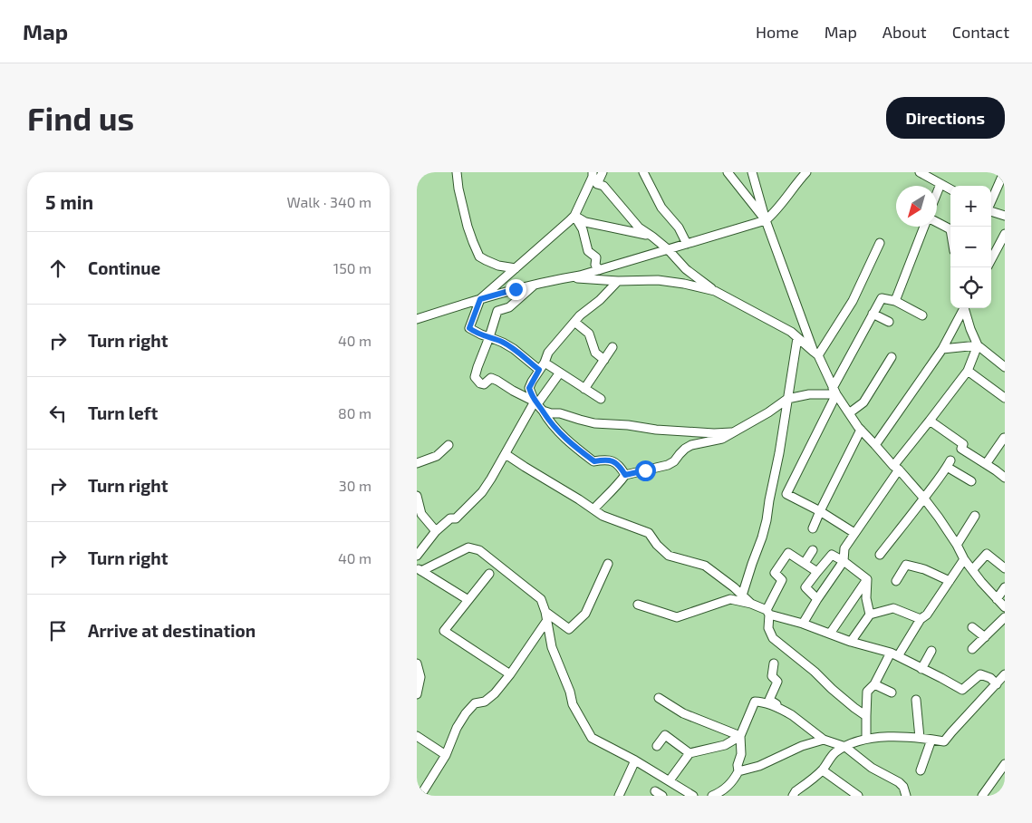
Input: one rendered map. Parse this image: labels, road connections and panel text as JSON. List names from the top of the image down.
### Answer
{
  "north": "bottom left",
  "page": {
    "header": "Map",
    "nav": [
      "Home",
      "Map",
      "About",
      "Contact"
    ],
    "buttons": "Directions",
    "title": "Find us",
    "heading": ["5 min", "Walk · 340 m"],
    "map_buttons": ["+", "−"],
    "list": [
      ["Continue", "150 m"],
      ["Turn right", "40 m"],
      ["Turn left", "80 m"],
      ["Turn right", "30 m"],
      ["Turn right", "40 m"],
      "Arrive at destination"
    ]
  }
}
